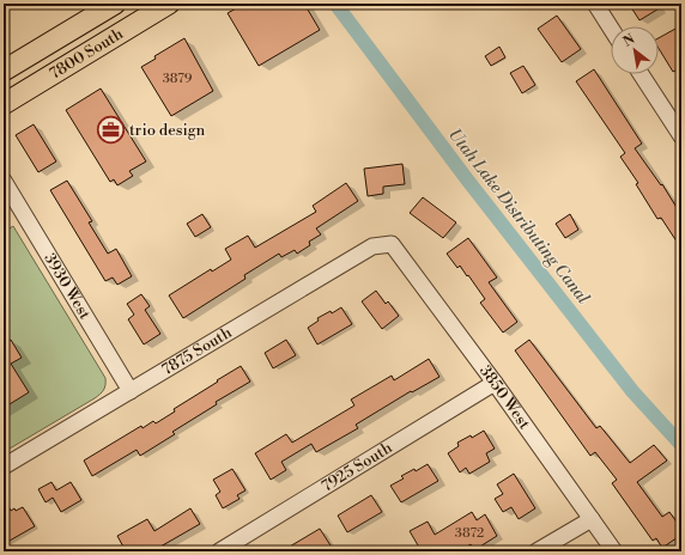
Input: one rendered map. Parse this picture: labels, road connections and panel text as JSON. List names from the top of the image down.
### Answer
{
  "streets": {
    "main road": ["7800 South"],
    "street": [
      "3930 West",
      "7875 South",
      "3850 West",
      "7925 South"
    ]
  },
  "crossings": [
    ["3930 West", "7875 South"],
    ["7875 South", "3850 West"],
    ["3850 West", "7925 South"]
  ],
  "water": ["Utah Lake Distributing Canal"],
  "places": {
    "office": ["trio design"]
  },
  "house_numbers": ["3879", "3872"],
  "north": "top left"
}
